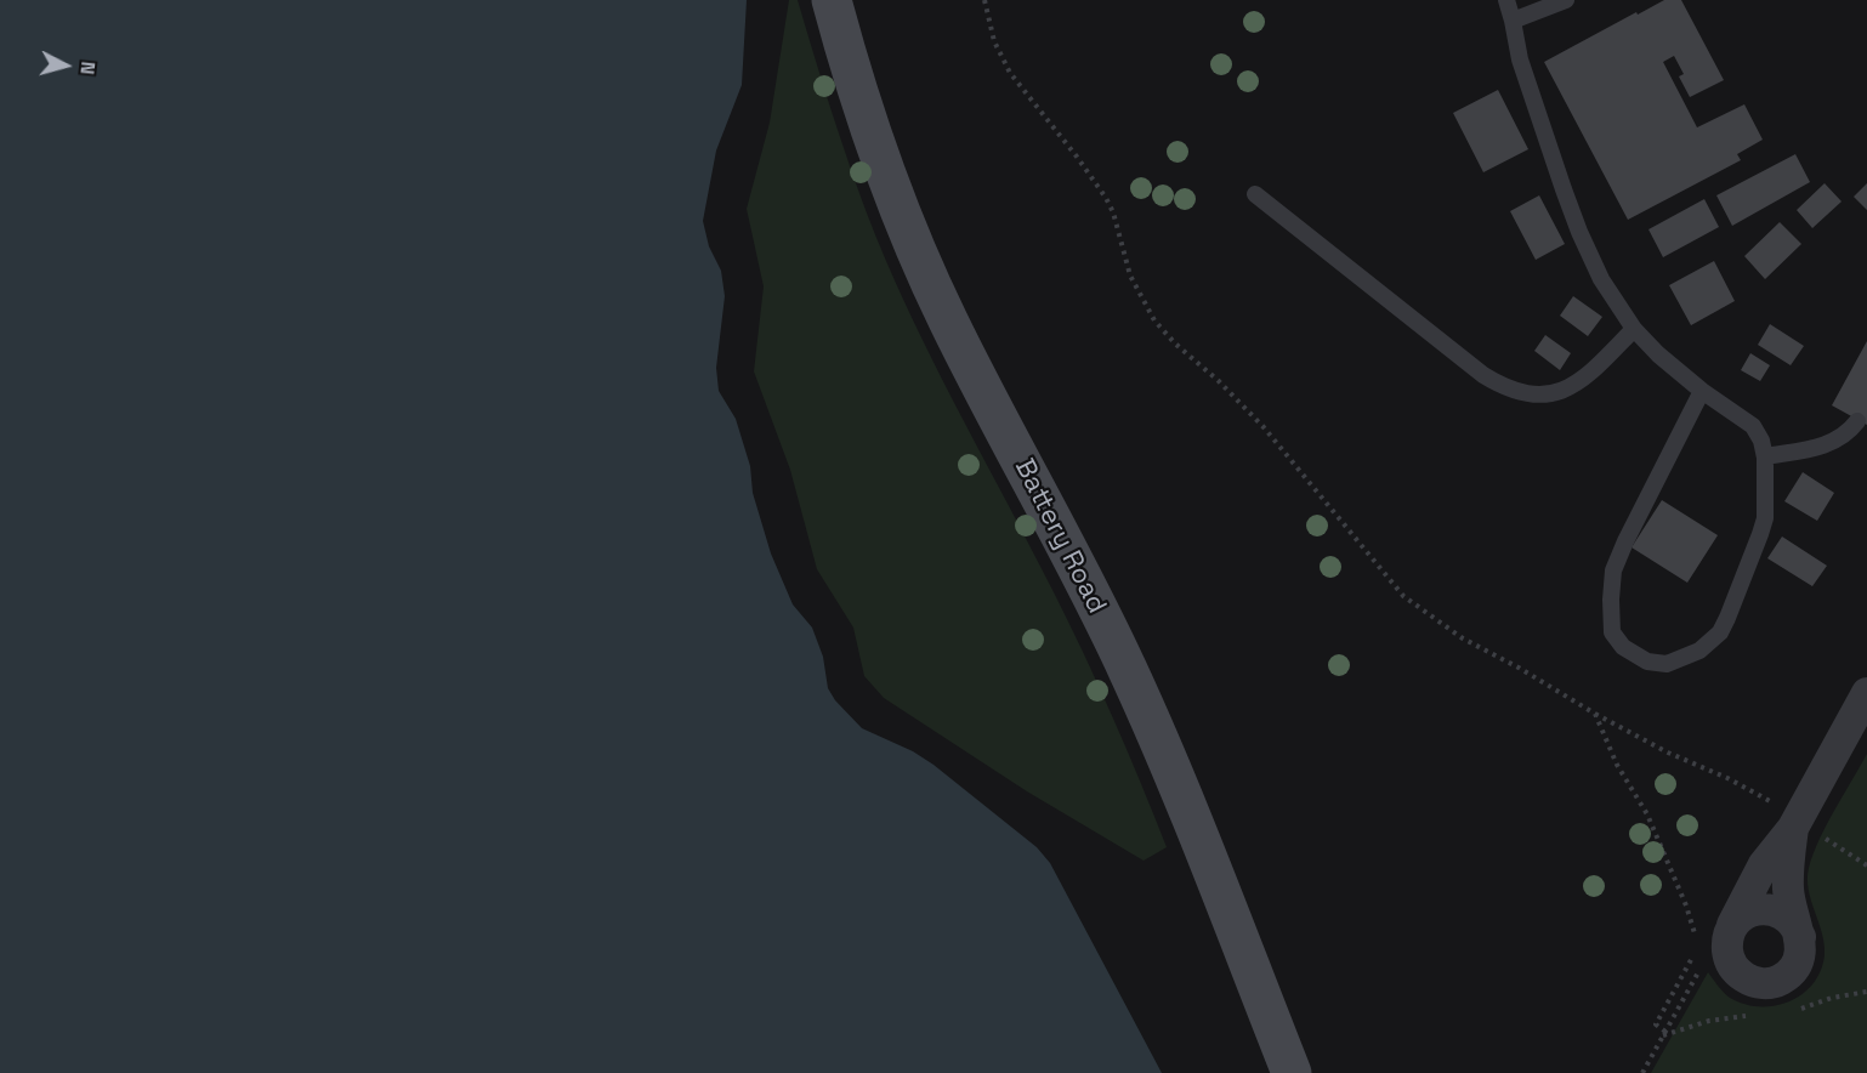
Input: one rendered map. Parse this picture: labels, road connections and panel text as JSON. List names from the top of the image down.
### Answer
{
  "streets": {
    "street": ["Battery Road"]
  },
  "north": "right"
}
